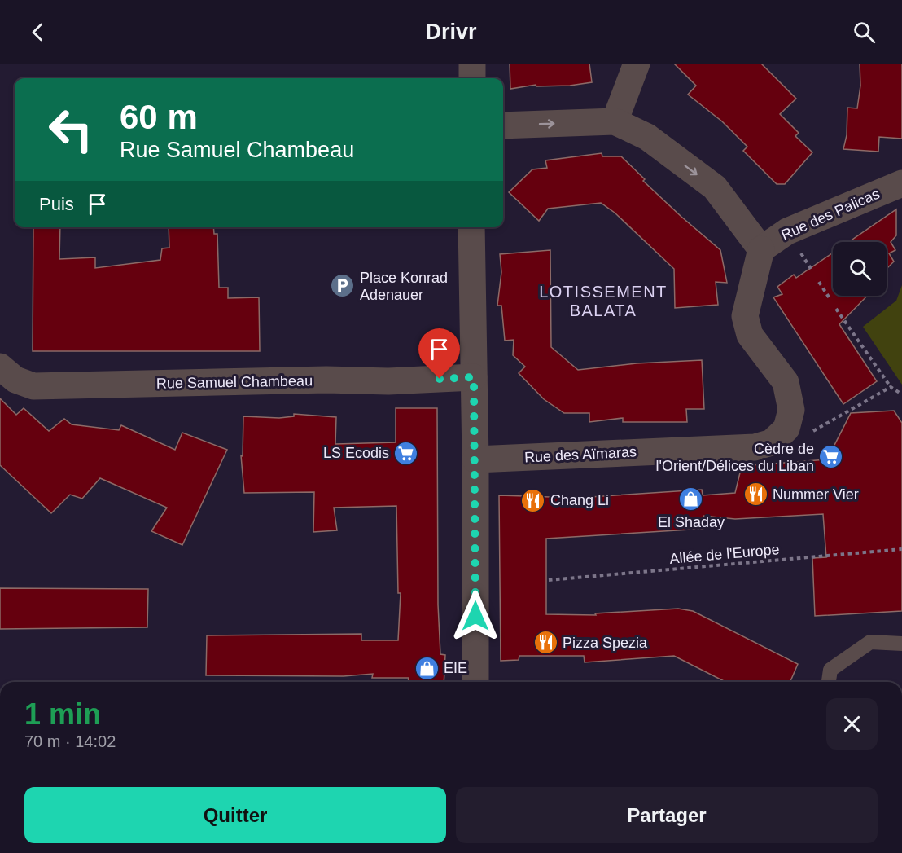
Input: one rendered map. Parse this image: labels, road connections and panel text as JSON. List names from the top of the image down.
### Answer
{
  "streets": {
    "street": ["Rue des Palicas", "Rue Samuel Chambeau", "Rue des Aïmaras"],
    "path": ["Allée de l'Europe"]
  },
  "crossings": [
    ["Rue des Palicas", "Rue des Aïmaras"]
  ],
  "districts": ["LOTISSEMENT BALATA"],
  "places": {
    "parking": ["Place Konrad Adenauer"],
    "supermarket": ["LS Ecodis", "Cèdre de l'Orient/Délices du Liban"],
    "restaurant": ["Nummer Vier", "Chang Li", "Pizza Spezia"],
    "shop": ["El Shaday", "EIE"]
  },
  "page": {
    "header": "Drivr",
    "turn": ["60 m", "Rue Samuel Chambeau"],
    "then": "Puis",
    "heading": ["1 min", "70 m · 14:02"],
    "buttons": ["Quitter", "Partager"]
  }
}
